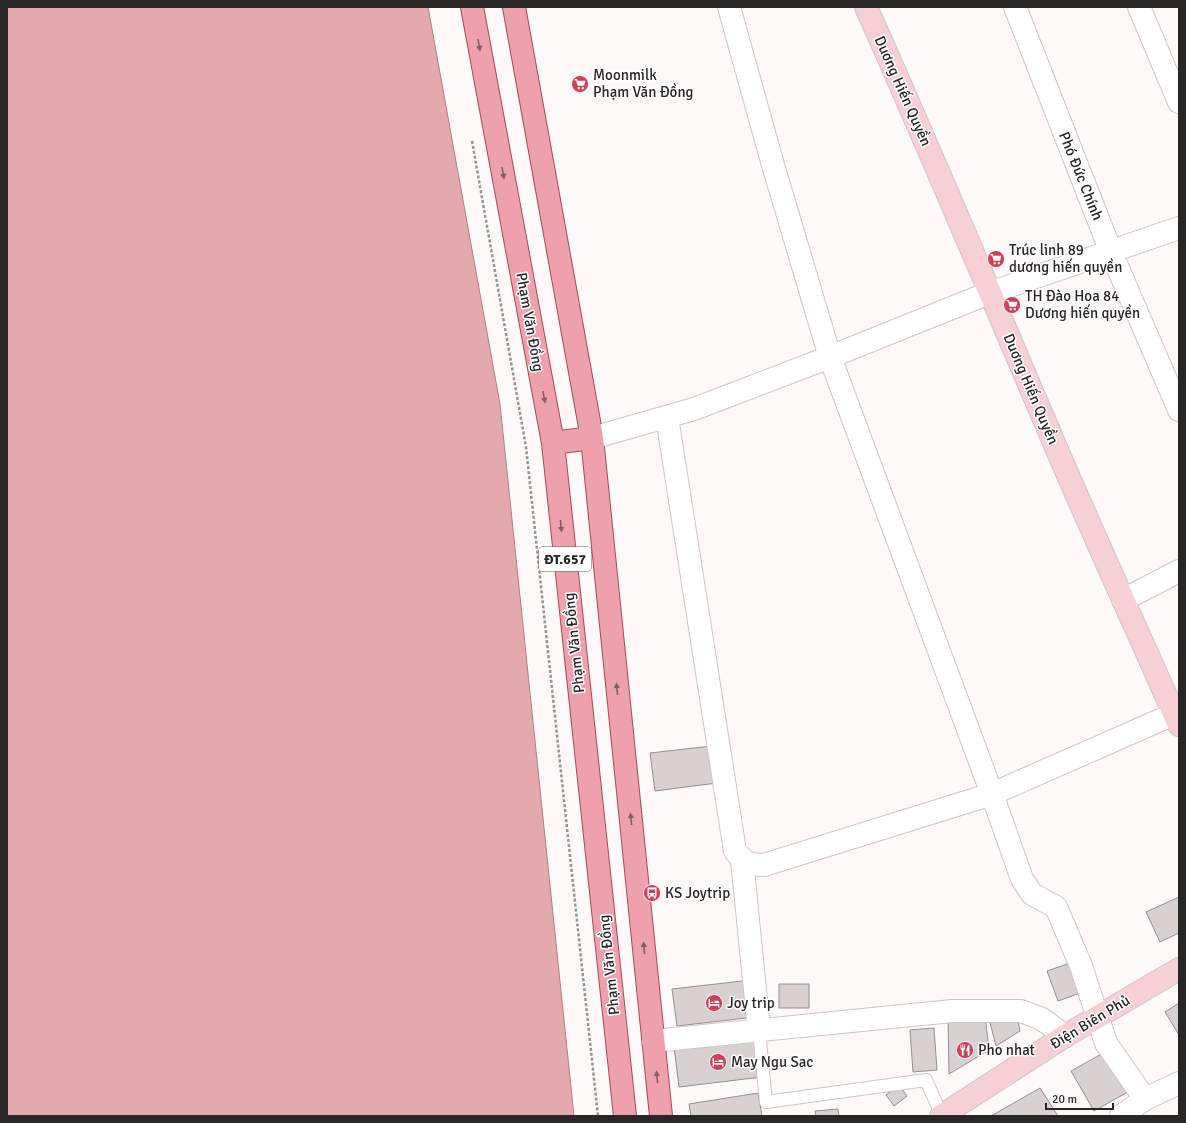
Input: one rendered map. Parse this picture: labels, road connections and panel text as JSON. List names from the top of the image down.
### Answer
{
  "streets": {
    "main road": ["Phạm Văn Đồng", "ĐT.657"],
    "street": ["Duơng Hiến Quyền", "Phó Đức Chính", "Điện Biên Phủ"]
  },
  "places": {
    "supermarket": ["Moonmilk Phạm Văn Đồng", "Trúc linh 89 dương hiến quyền", "TH Đào Hoa 84 Dương hiến quyền"],
    "bus stop": ["KS Joytrip"],
    "hotel": ["Joy trip", "May Ngu Sac"],
    "restaurant": ["Pho nhat"]
  },
  "scale_bar": "20 m"
}
